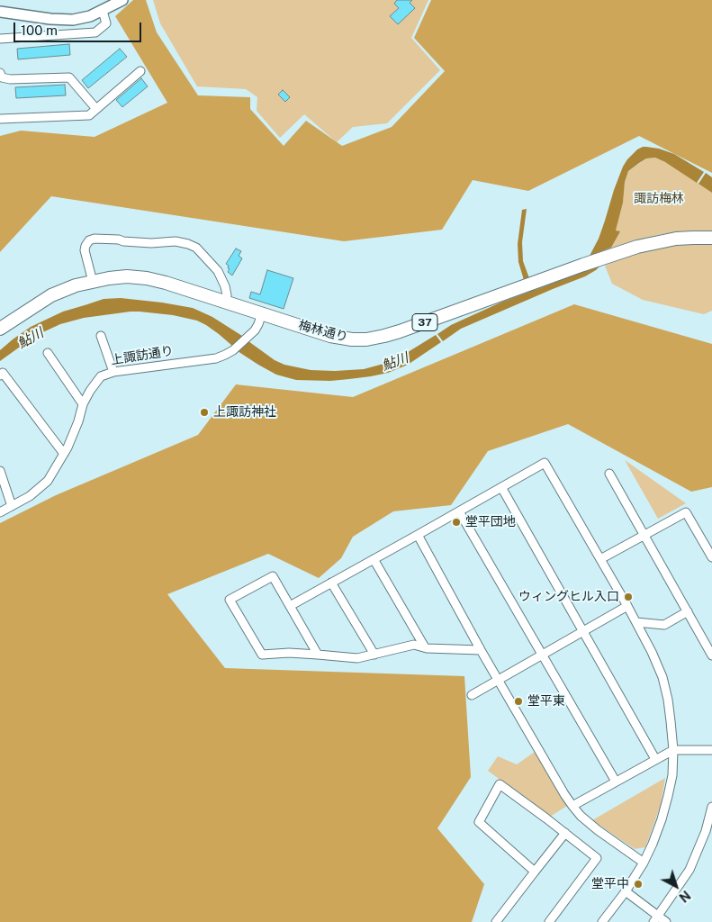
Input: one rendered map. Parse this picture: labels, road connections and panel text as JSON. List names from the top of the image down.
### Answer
{
  "streets": {
    "main road": ["37", "梅林通り"],
    "street": ["上諏訪通り"]
  },
  "crossings": [
    ["梅林通り", "上諏訪通り"]
  ],
  "water": ["鮎川"],
  "parks": ["諏訪梅林"],
  "places": [
    "上諏訪神社",
    "堂平団地",
    "ウィングヒル入口",
    "堂平東",
    "堂平中"
  ],
  "scale_bar": "100 m",
  "north": "bottom right"
}
